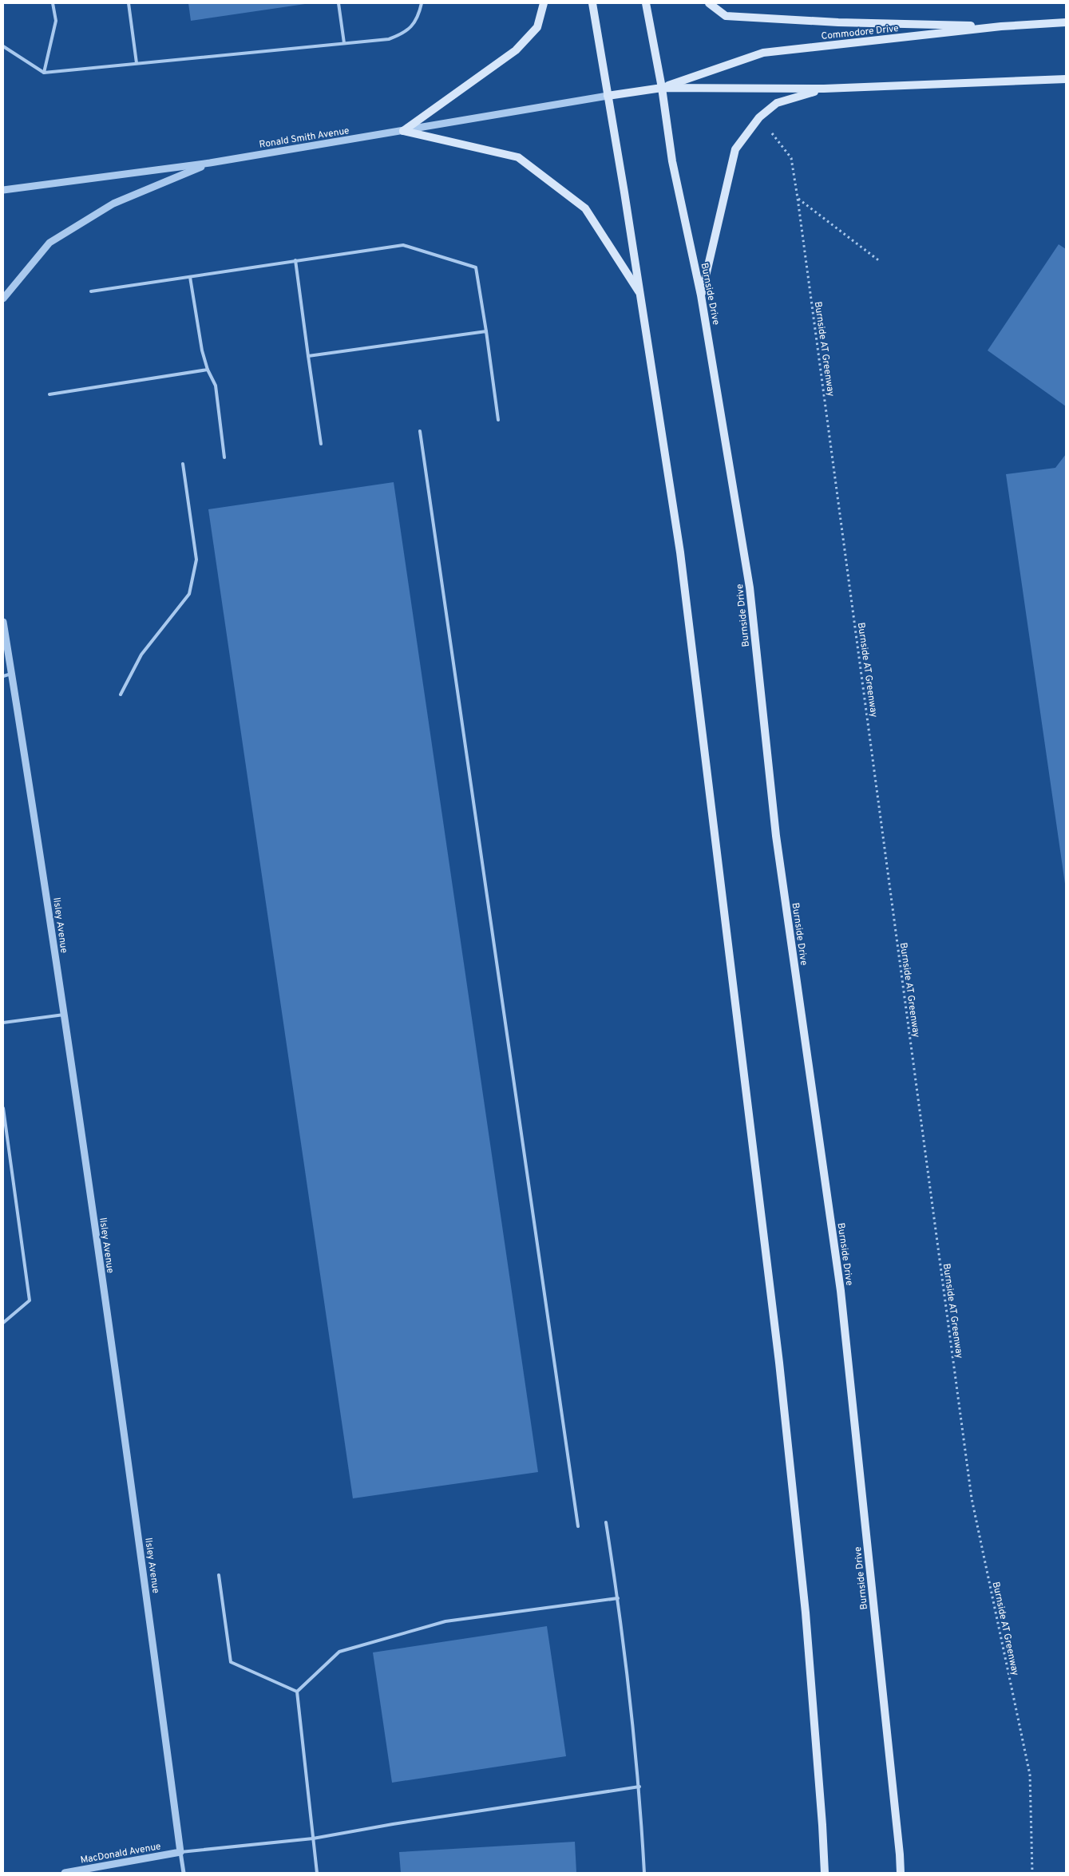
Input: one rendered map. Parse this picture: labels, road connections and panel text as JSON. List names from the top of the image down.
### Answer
{
  "streets": {
    "main road": ["Commodore Drive", "Burnside Drive"],
    "street": ["Ronald Smith Avenue", "Ilsley Avenue", "MacDonald Avenue"],
    "path": ["Burnside AT Greenway"]
  },
  "crossings": [
    ["Commodore Drive", "Ronald Smith Avenue"],
    ["Commodore Drive", "Burnside Drive"],
    ["Ilsley Avenue", "MacDonald Avenue"]
  ]
}
